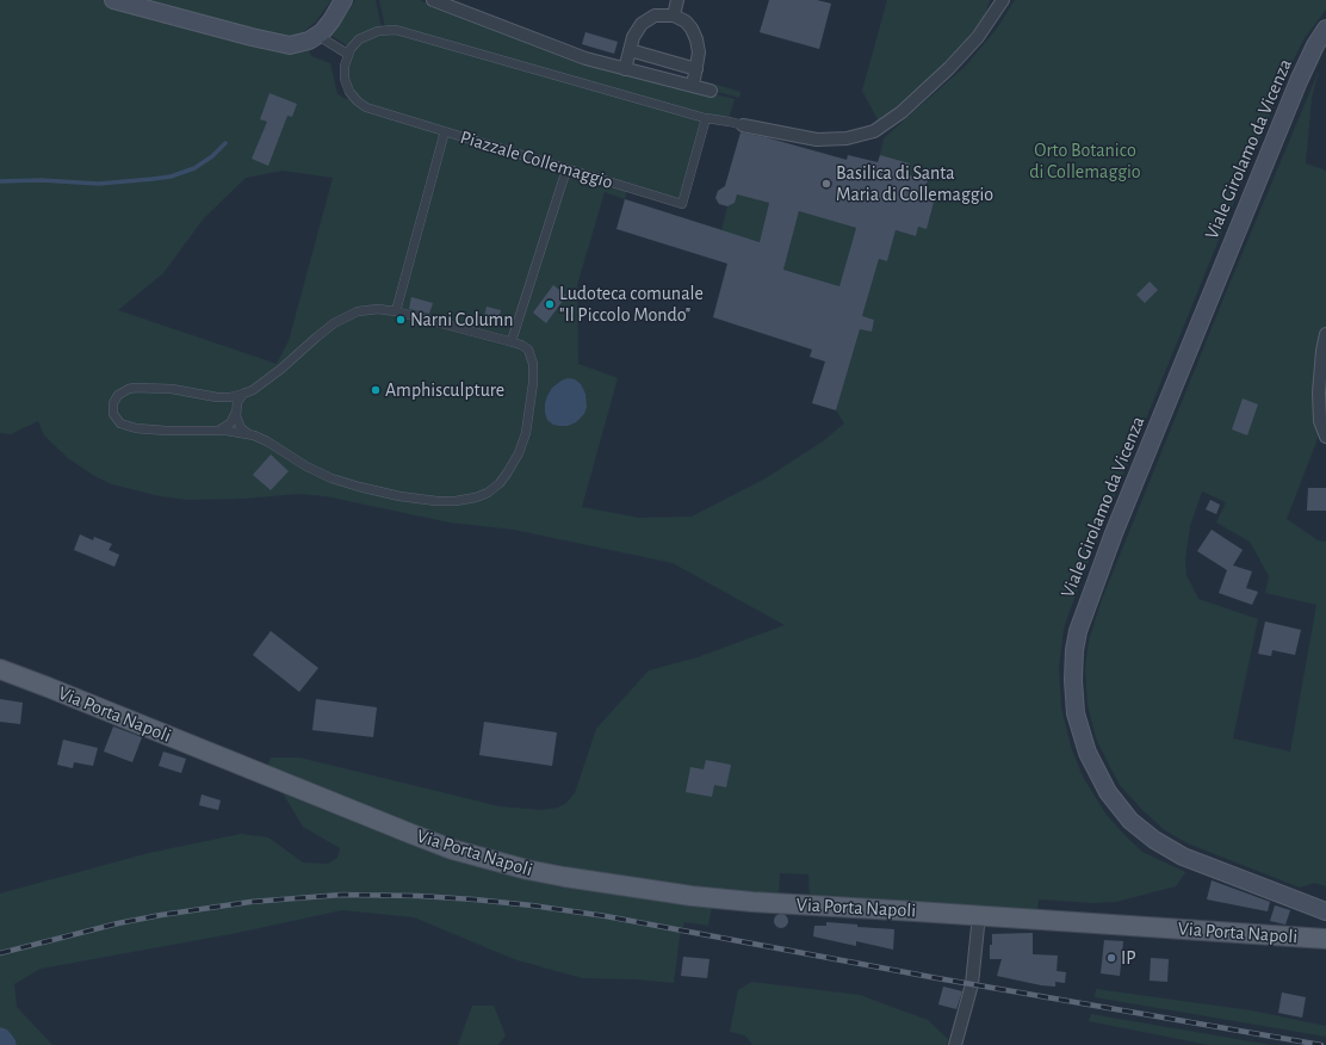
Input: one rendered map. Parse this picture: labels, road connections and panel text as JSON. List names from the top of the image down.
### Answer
{
  "streets": {
    "main road": ["Viale Girolamo da Vicenza", "Via Porta Napoli"],
    "street": ["Piazzale Collemaggio"]
  },
  "parks": ["Orto Botanico di Collemaggio"],
  "places": [
    "Basilica di Santa Maria di Collemaggio",
    "Ludoteca comunale \"Il Piccolo Mondo\"",
    "Narni Column",
    "Amphisculpture",
    "IP"
  ]
}
